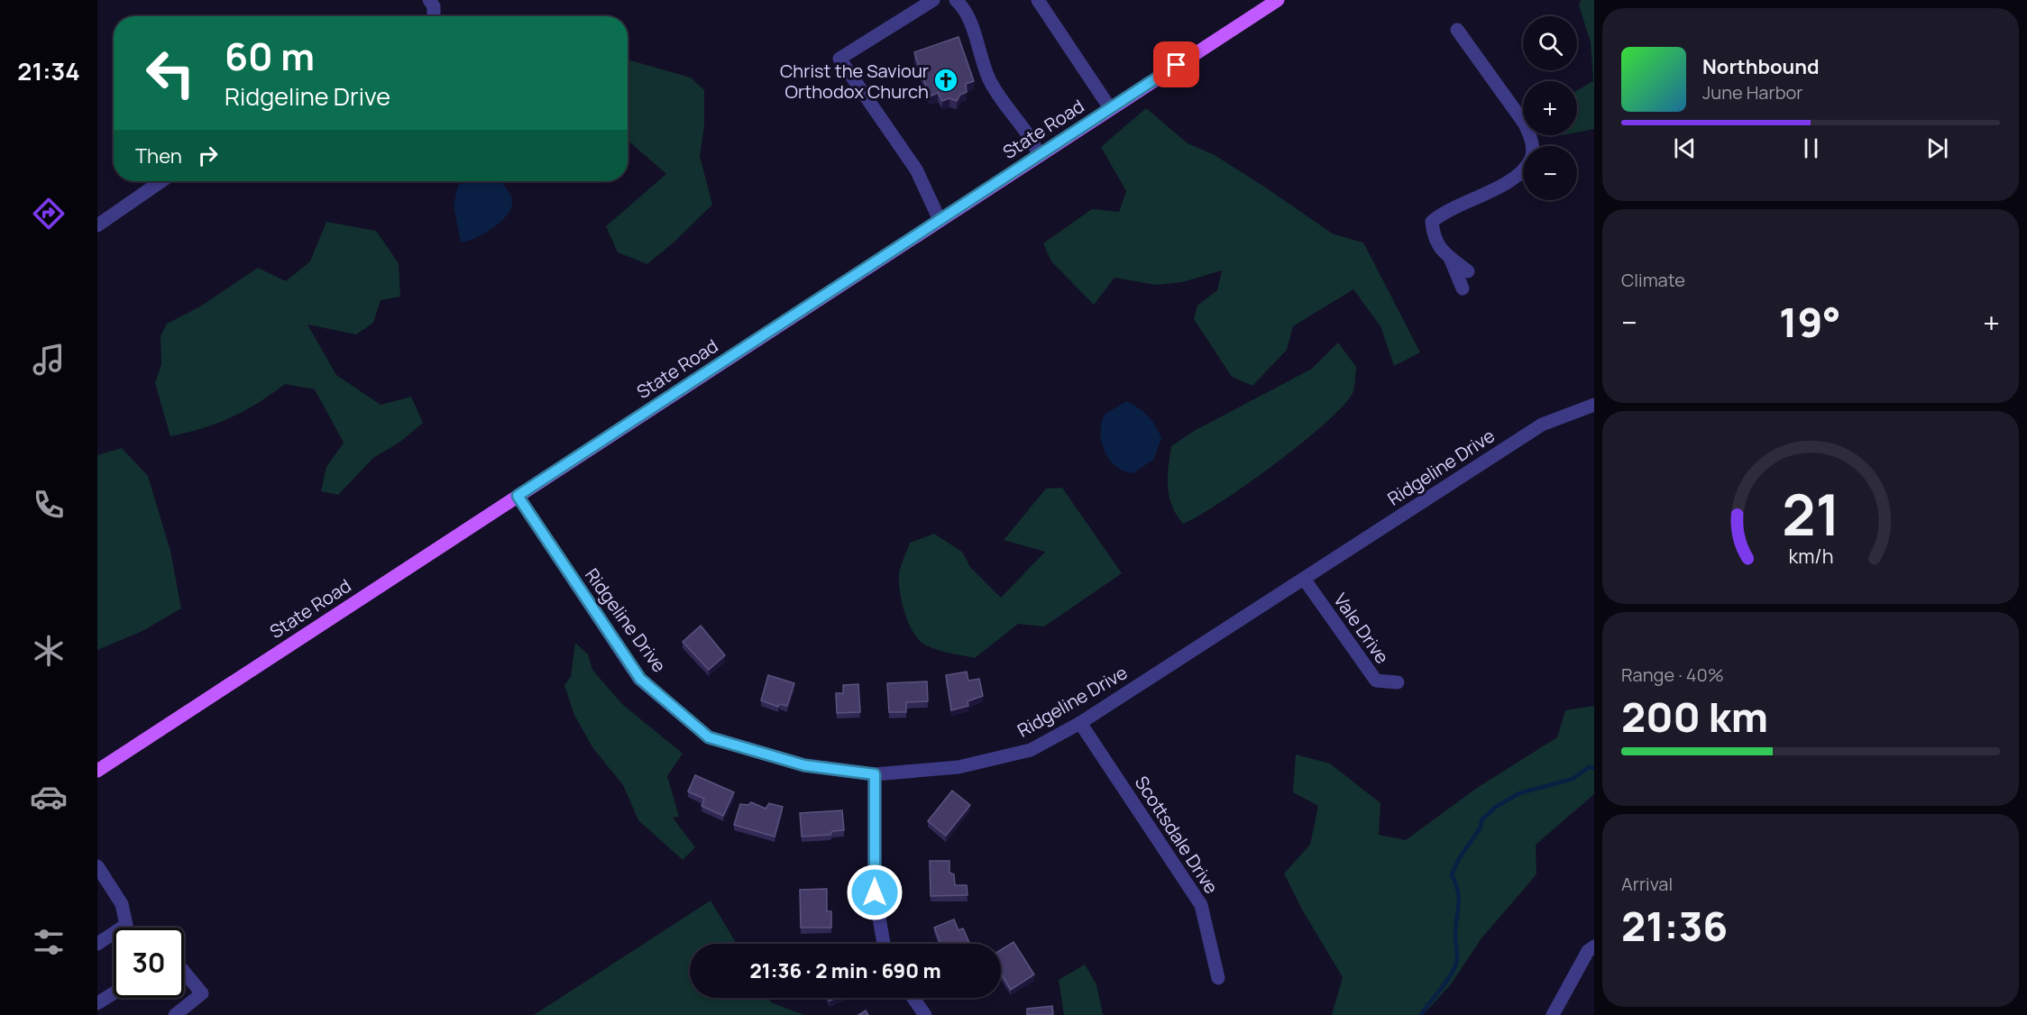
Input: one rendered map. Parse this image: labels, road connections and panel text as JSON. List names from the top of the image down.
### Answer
{
  "streets": {
    "main road": ["State Road"],
    "street": ["Ridgeline Drive", "Vale Drive", "Scottsdale Drive"]
  },
  "crossings": [
    ["State Road", "Ridgeline Drive"],
    ["Ridgeline Drive", "Vale Drive"],
    ["Ridgeline Drive", "Scottsdale Drive"]
  ],
  "places": {
    "church": ["Christ the Saviour Orthodox Church"]
  },
  "page": {
    "tabs": "21:34",
    "map_buttons": ["+", "−"],
    "turn": ["60 m", "Ridgeline Drive"],
    "song": ["Northbound", "June Harbor"],
    "then": "Then",
    "tile": [
      "Climate",
      ["Range · 40%", "200 km"],
      ["Arrival", "21:36"]
    ],
    "heat": ["−", "19°", "+"],
    "limit": "30",
    "trip": "21:36 · 2 min · 690 m",
    "gauge": ["21", "km/h"]
  }
}
